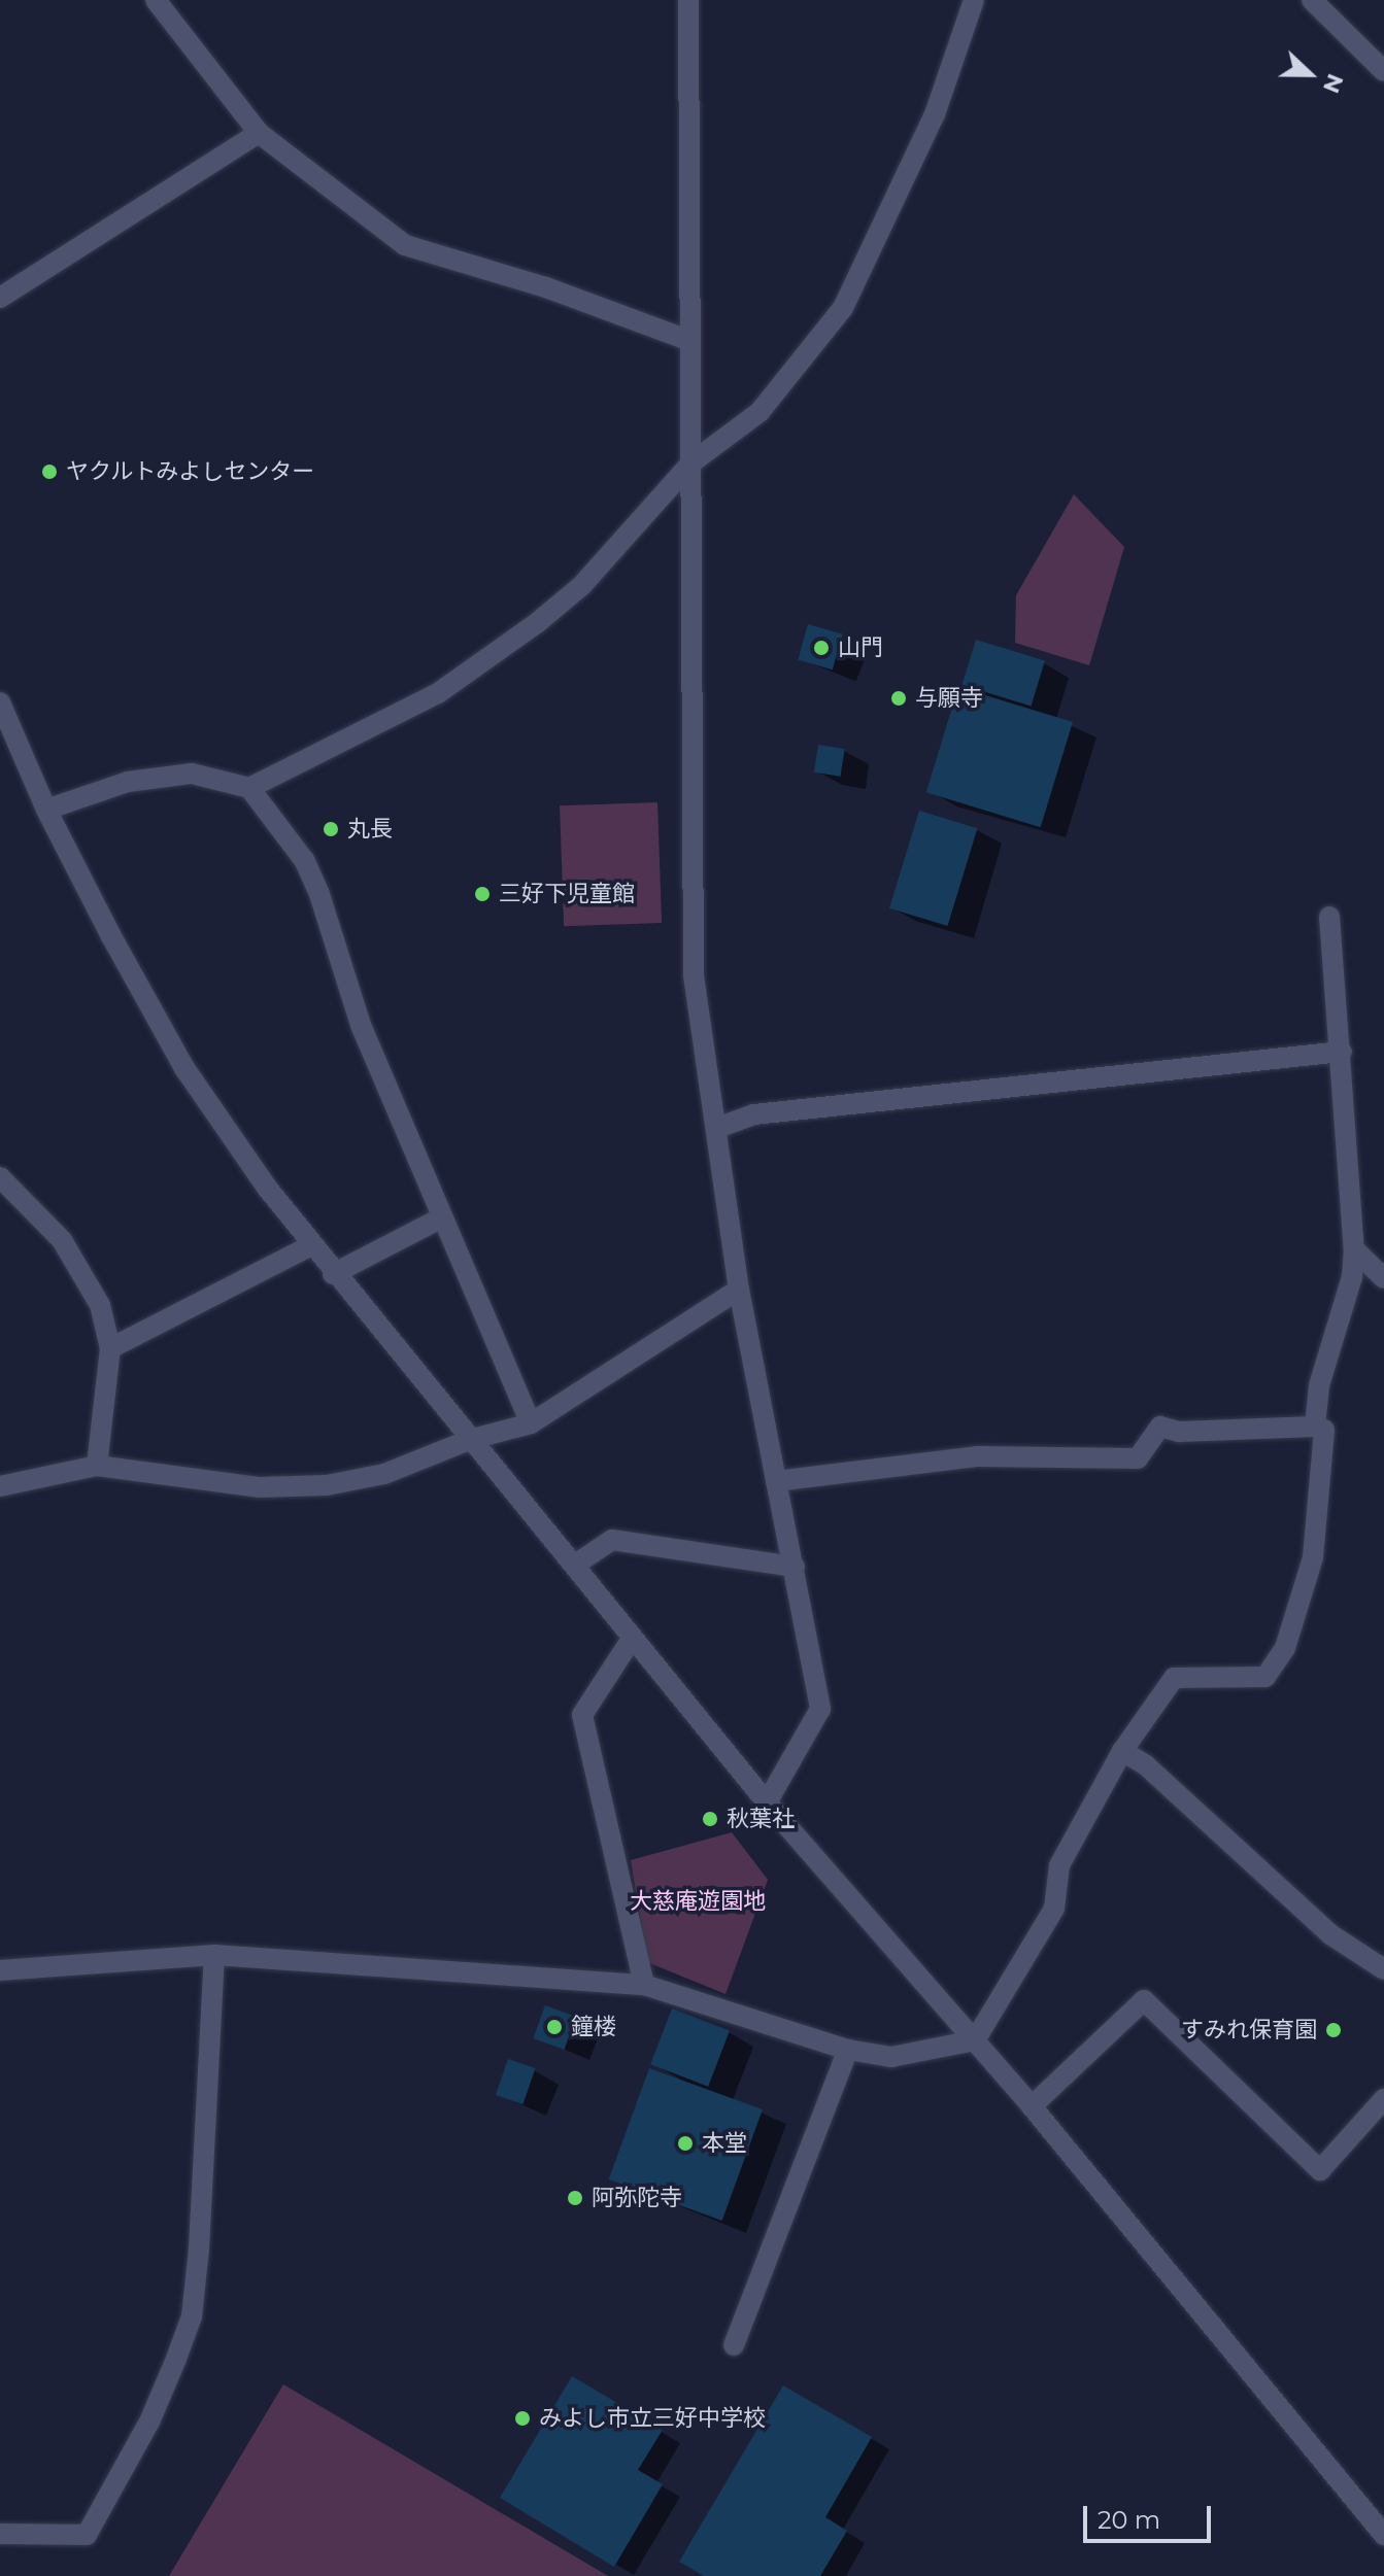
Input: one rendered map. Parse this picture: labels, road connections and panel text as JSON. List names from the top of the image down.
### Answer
{
  "parks": ["大慈庵遊園地"],
  "places": [
    "ヤクルトみよしセンター",
    "山門",
    "与願寺",
    "丸長",
    "三好下児童館",
    "秋葉社",
    "鐘楼",
    "すみれ保育園",
    "本堂",
    "阿弥陀寺",
    "みよし市立三好中学校"
  ],
  "scale_bar": "20 m",
  "north": "right"
}
